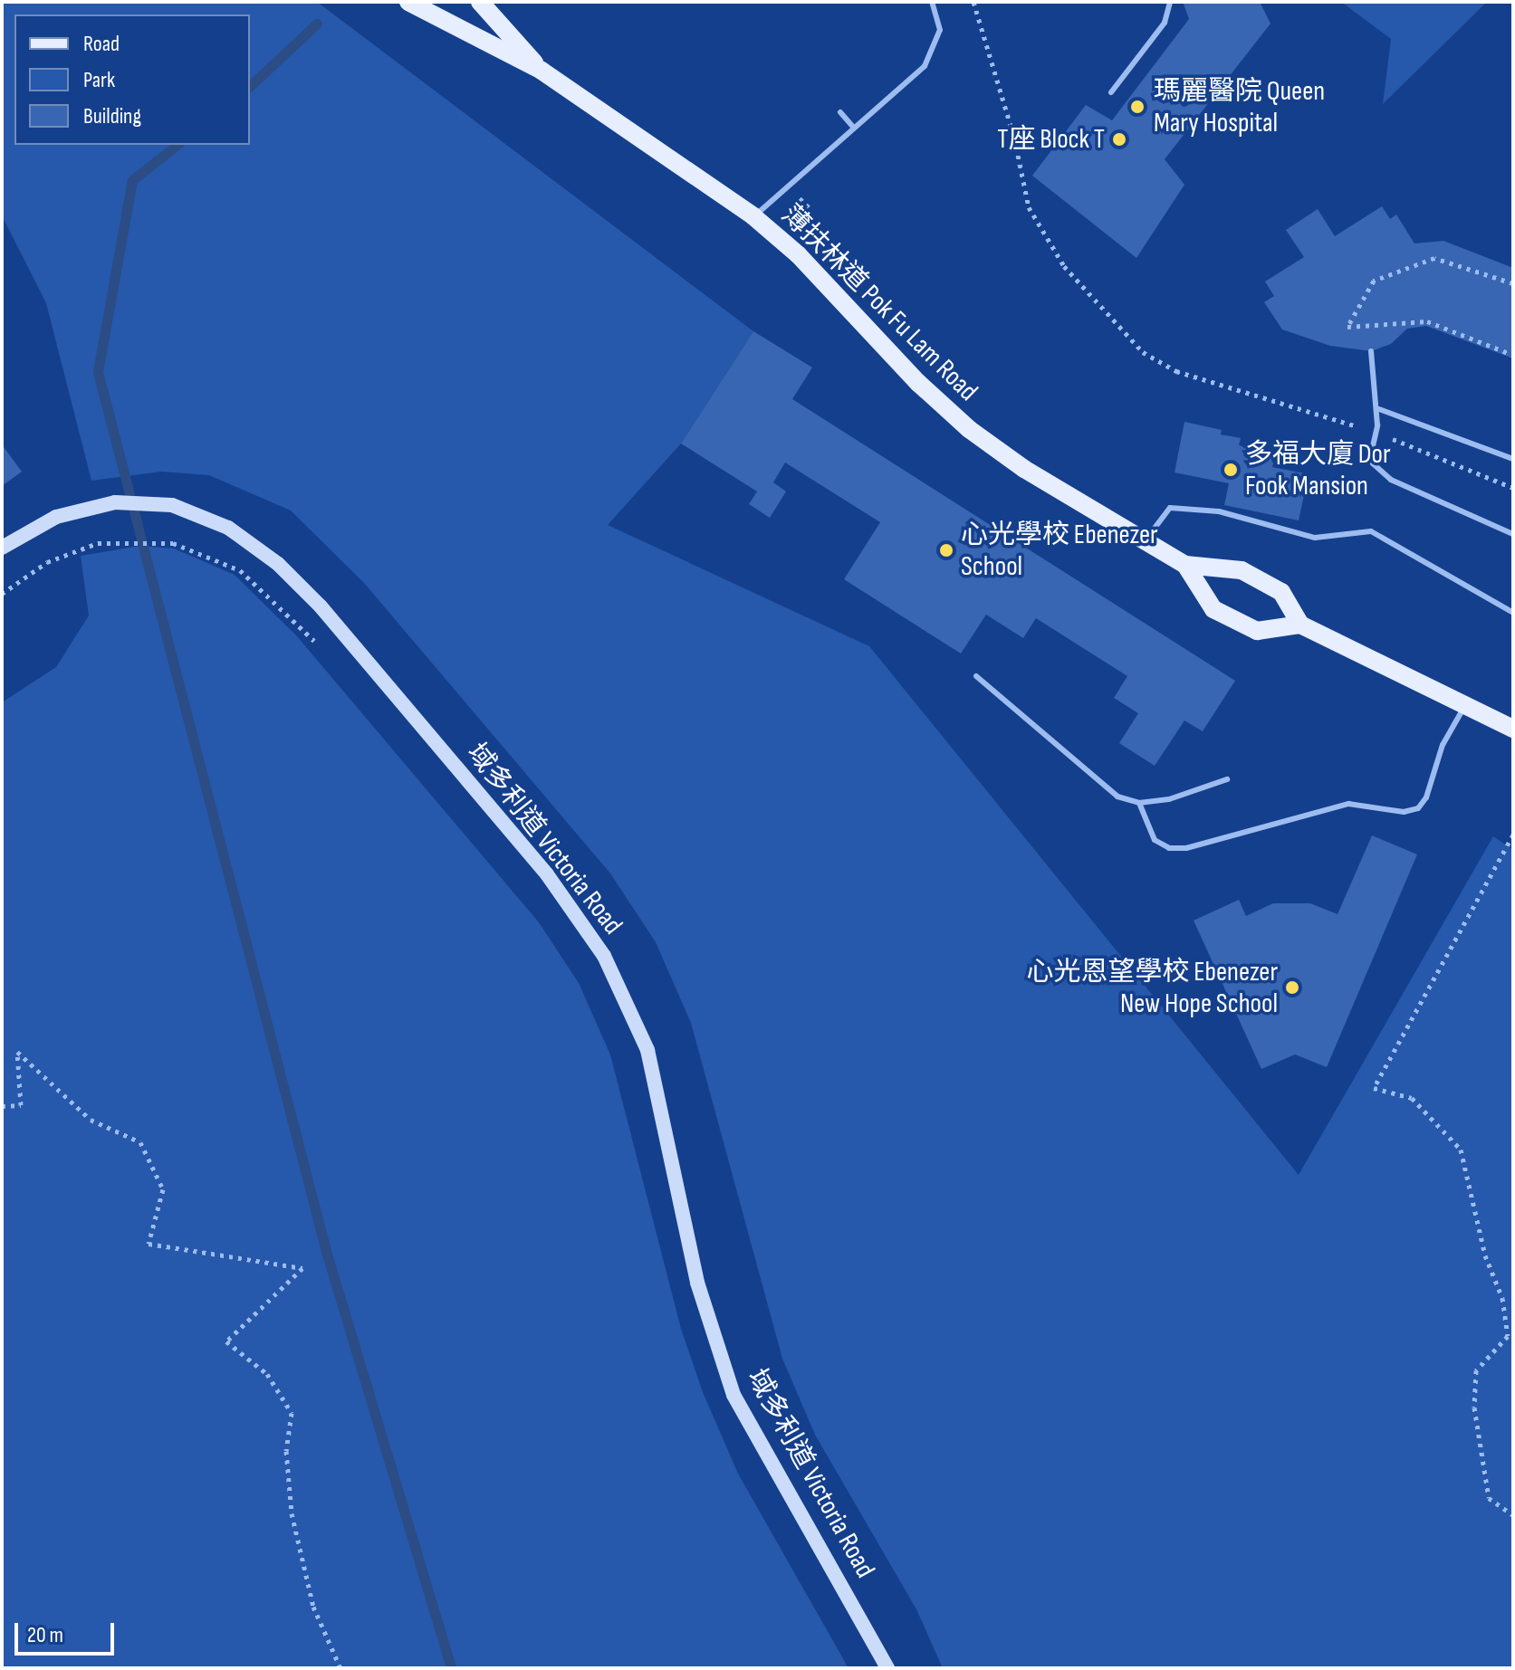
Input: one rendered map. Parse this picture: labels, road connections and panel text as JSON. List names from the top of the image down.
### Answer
{
  "streets": {
    "main road": ["薄扶林道 Pok Fu Lam Road", "域多利道 Victoria Road"]
  },
  "places": [
    "瑪麗醫院 Queen Mary Hospital",
    "T座 Block T",
    "多福大廈 Dor Fook Mansion",
    "心光學校 Ebenezer School",
    "心光恩望學校 Ebenezer New Hope School"
  ],
  "legend": ["Road", "Park", "Building"],
  "scale_bar": "20 m"
}
